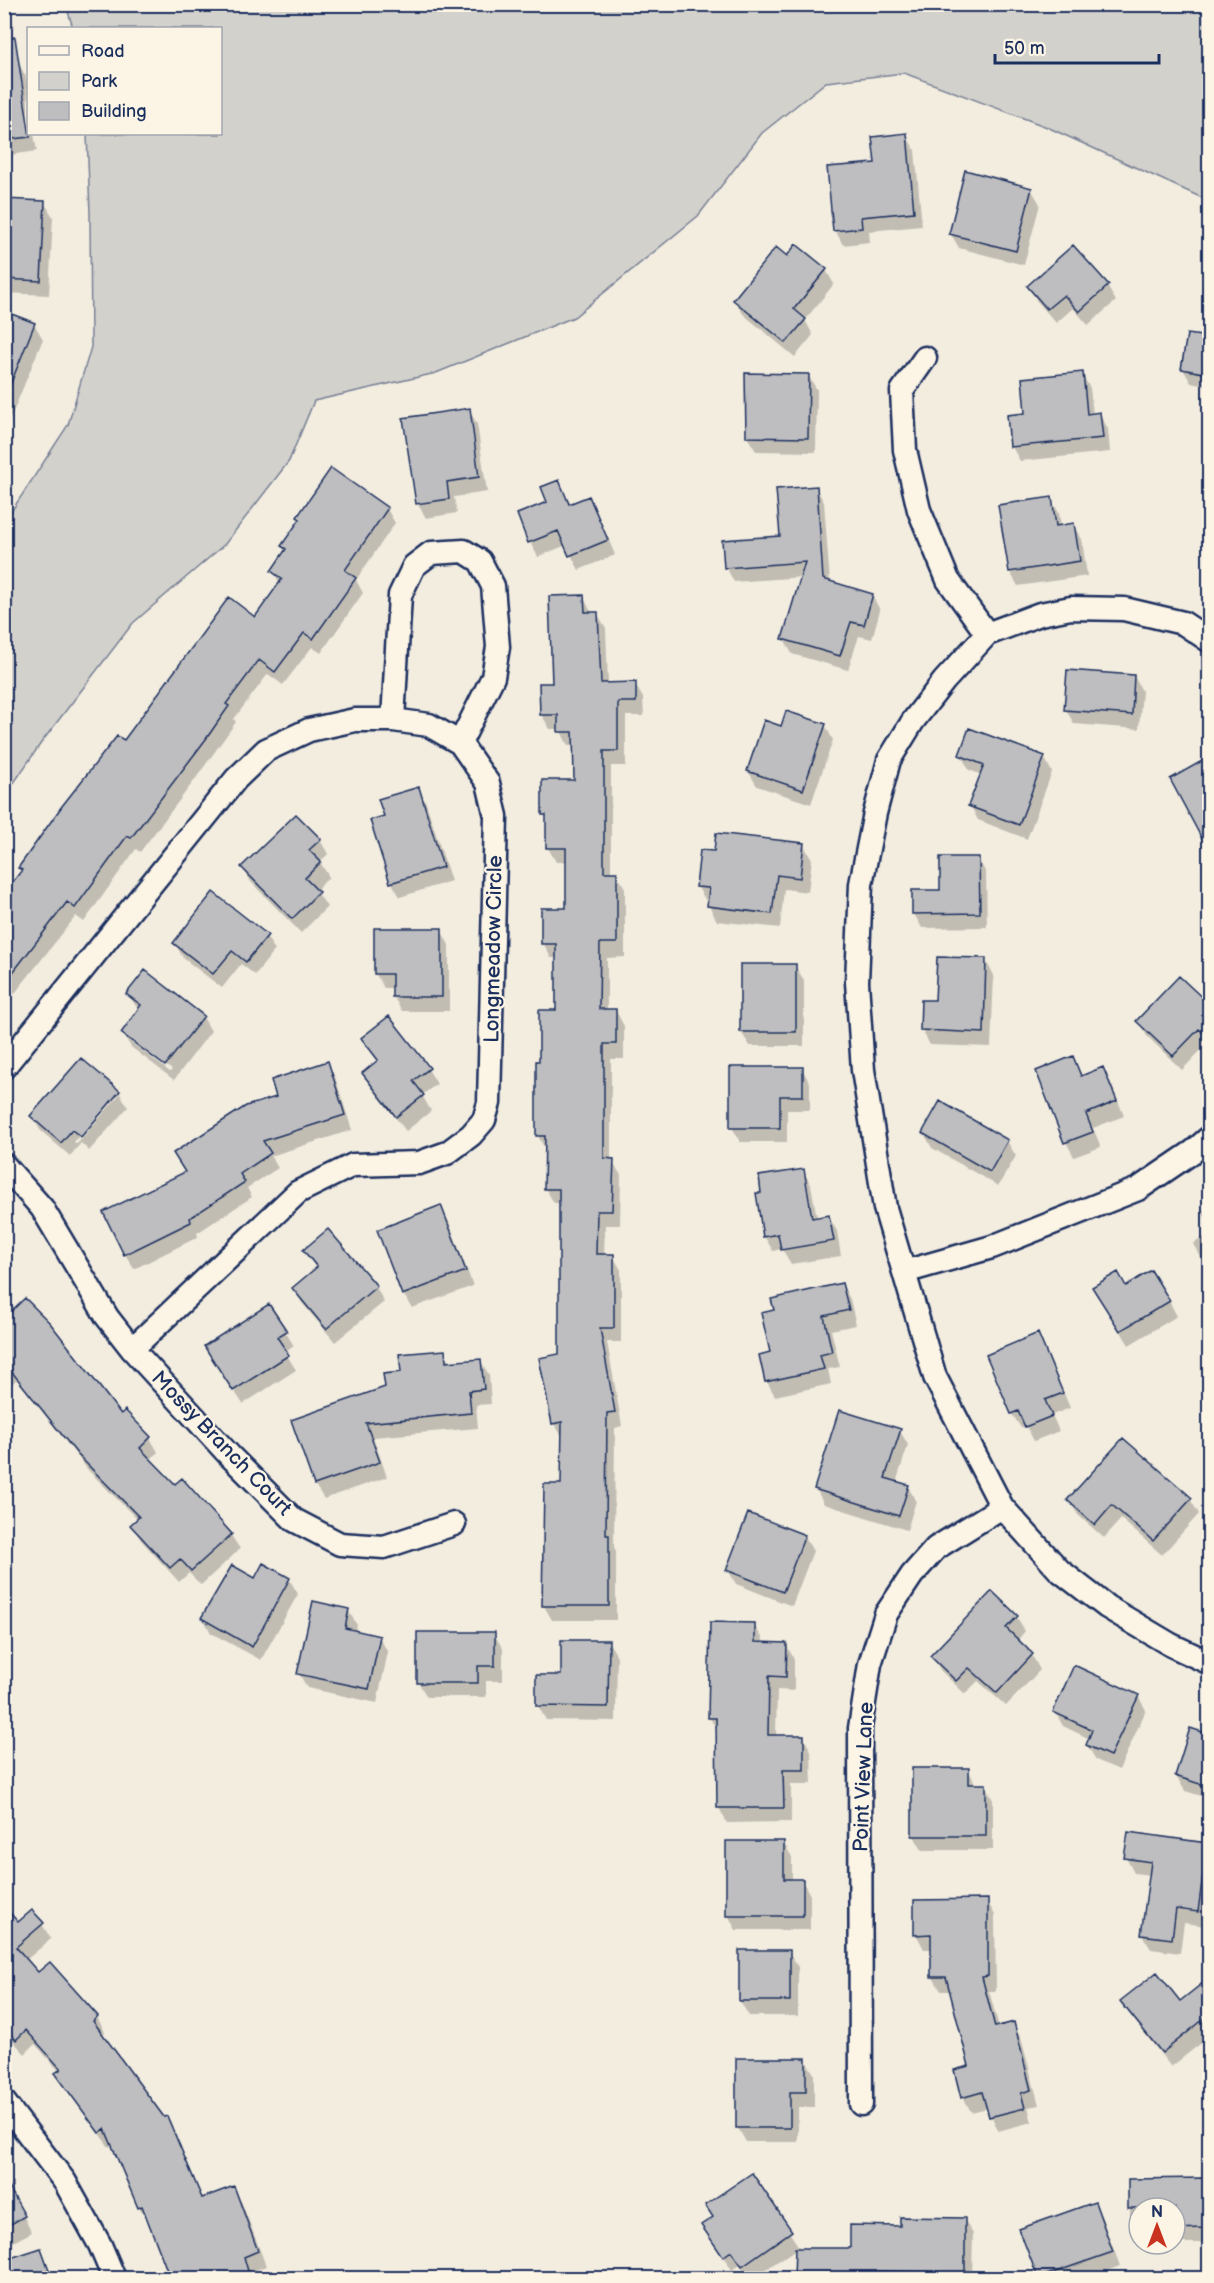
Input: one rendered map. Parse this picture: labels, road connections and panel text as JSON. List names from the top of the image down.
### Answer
{
  "streets": {
    "street": ["Longmeadow Circle", "Mossy Branch Court", "Point View Lane"]
  },
  "crossings": [
    ["Longmeadow Circle", "Mossy Branch Court"]
  ],
  "legend": ["Road", "Park", "Building"],
  "scale_bar": "50 m",
  "north": "top"
}
